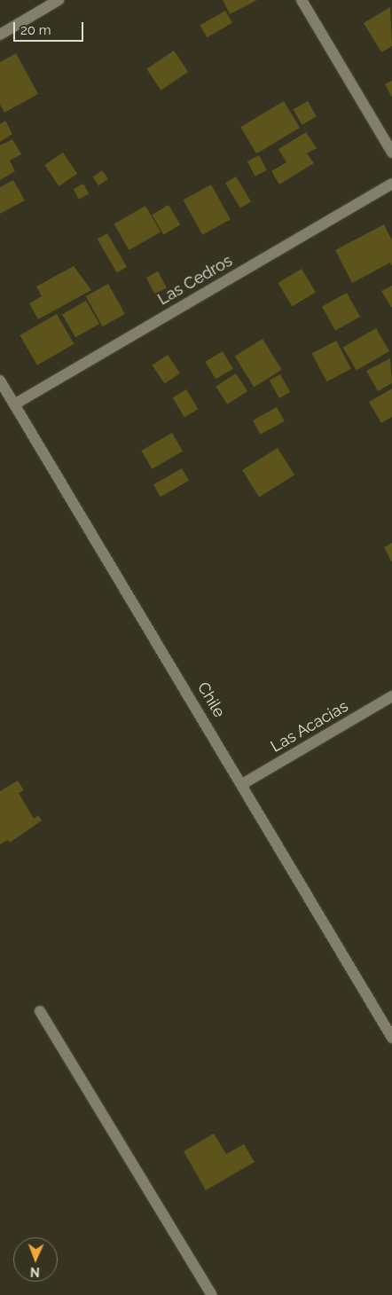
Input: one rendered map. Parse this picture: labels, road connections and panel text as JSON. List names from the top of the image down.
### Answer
{
  "streets": {
    "street": ["Las Cedros", "Chile", "Las Acacias"]
  },
  "crossings": [
    ["Las Cedros", "Chile"],
    ["Chile", "Las Acacias"]
  ],
  "scale_bar": "20 m",
  "north": "bottom"
}
